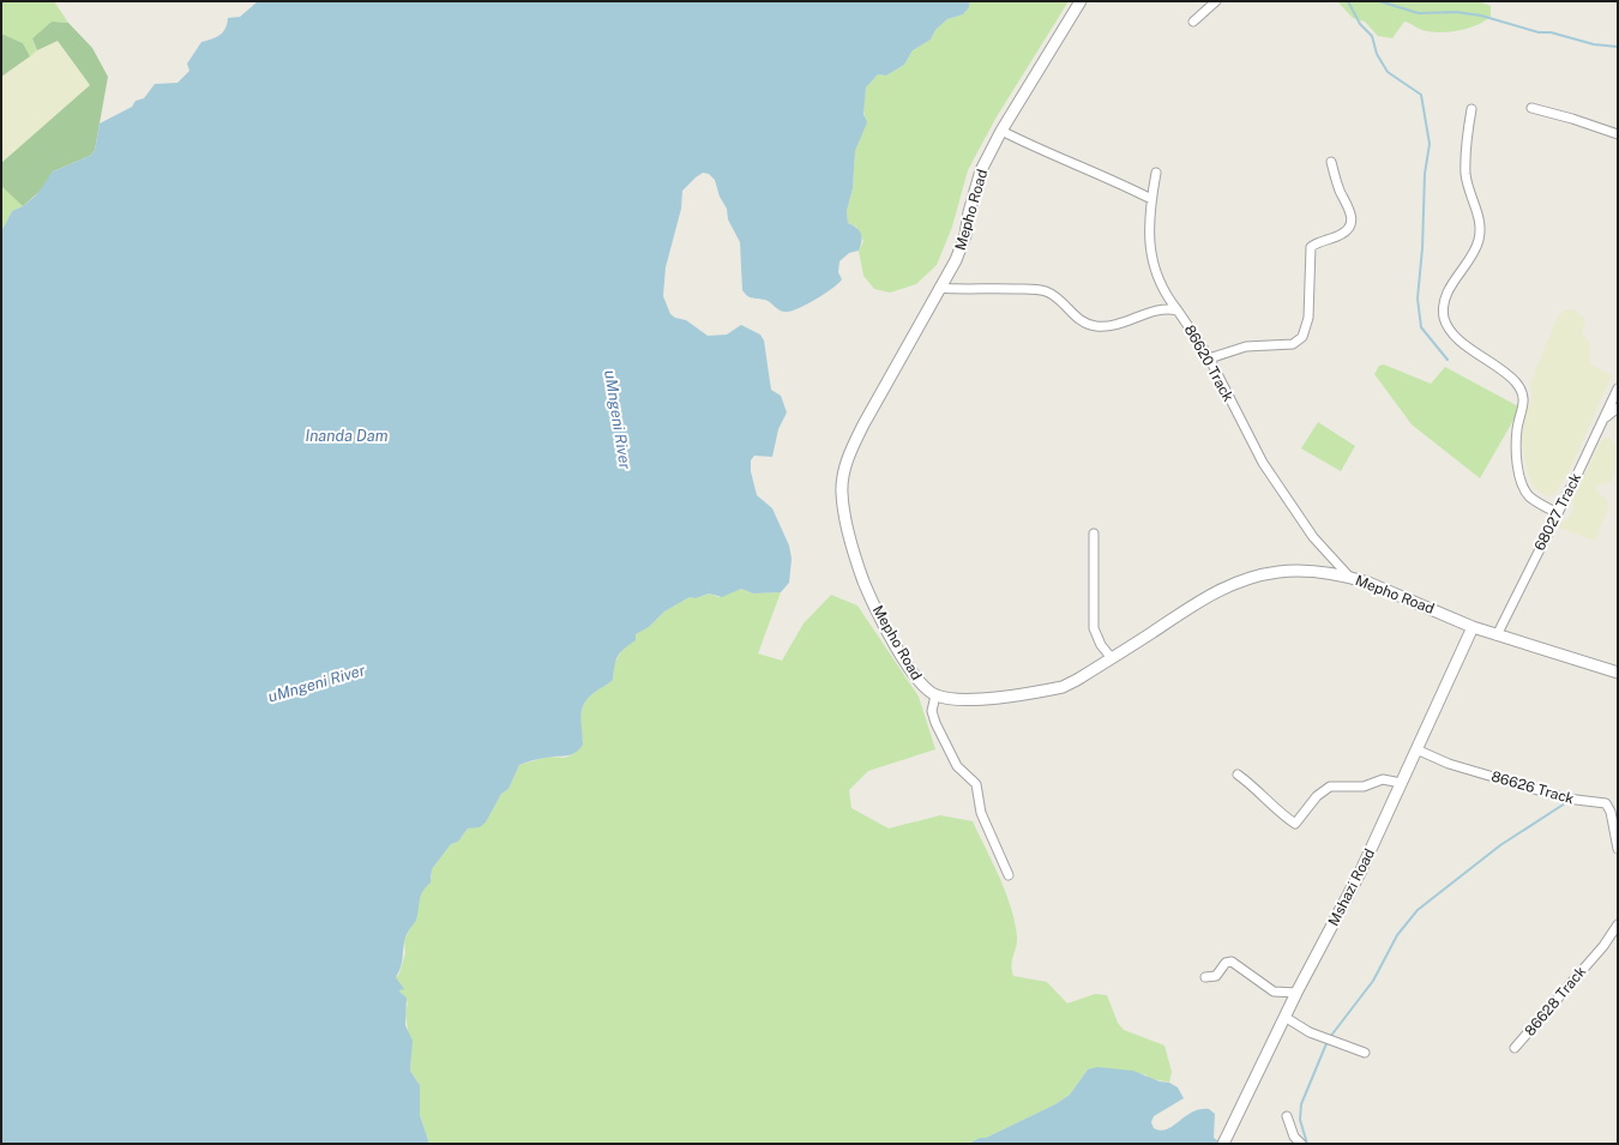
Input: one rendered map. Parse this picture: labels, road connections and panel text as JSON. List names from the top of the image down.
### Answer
{
  "streets": {
    "street": [
      "Mepho Road",
      "86620 Track",
      "68027 Track",
      "86626 Track",
      "Mshazi Road",
      "86628 Track"
    ]
  },
  "crossings": [
    ["Mepho Road", "86620 Track"],
    ["Mepho Road", "68027 Track"],
    ["Mepho Road", "Mshazi Road"],
    ["86626 Track", "Mshazi Road"]
  ],
  "water": ["uMngeni River", "Inanda Dam"]
}
